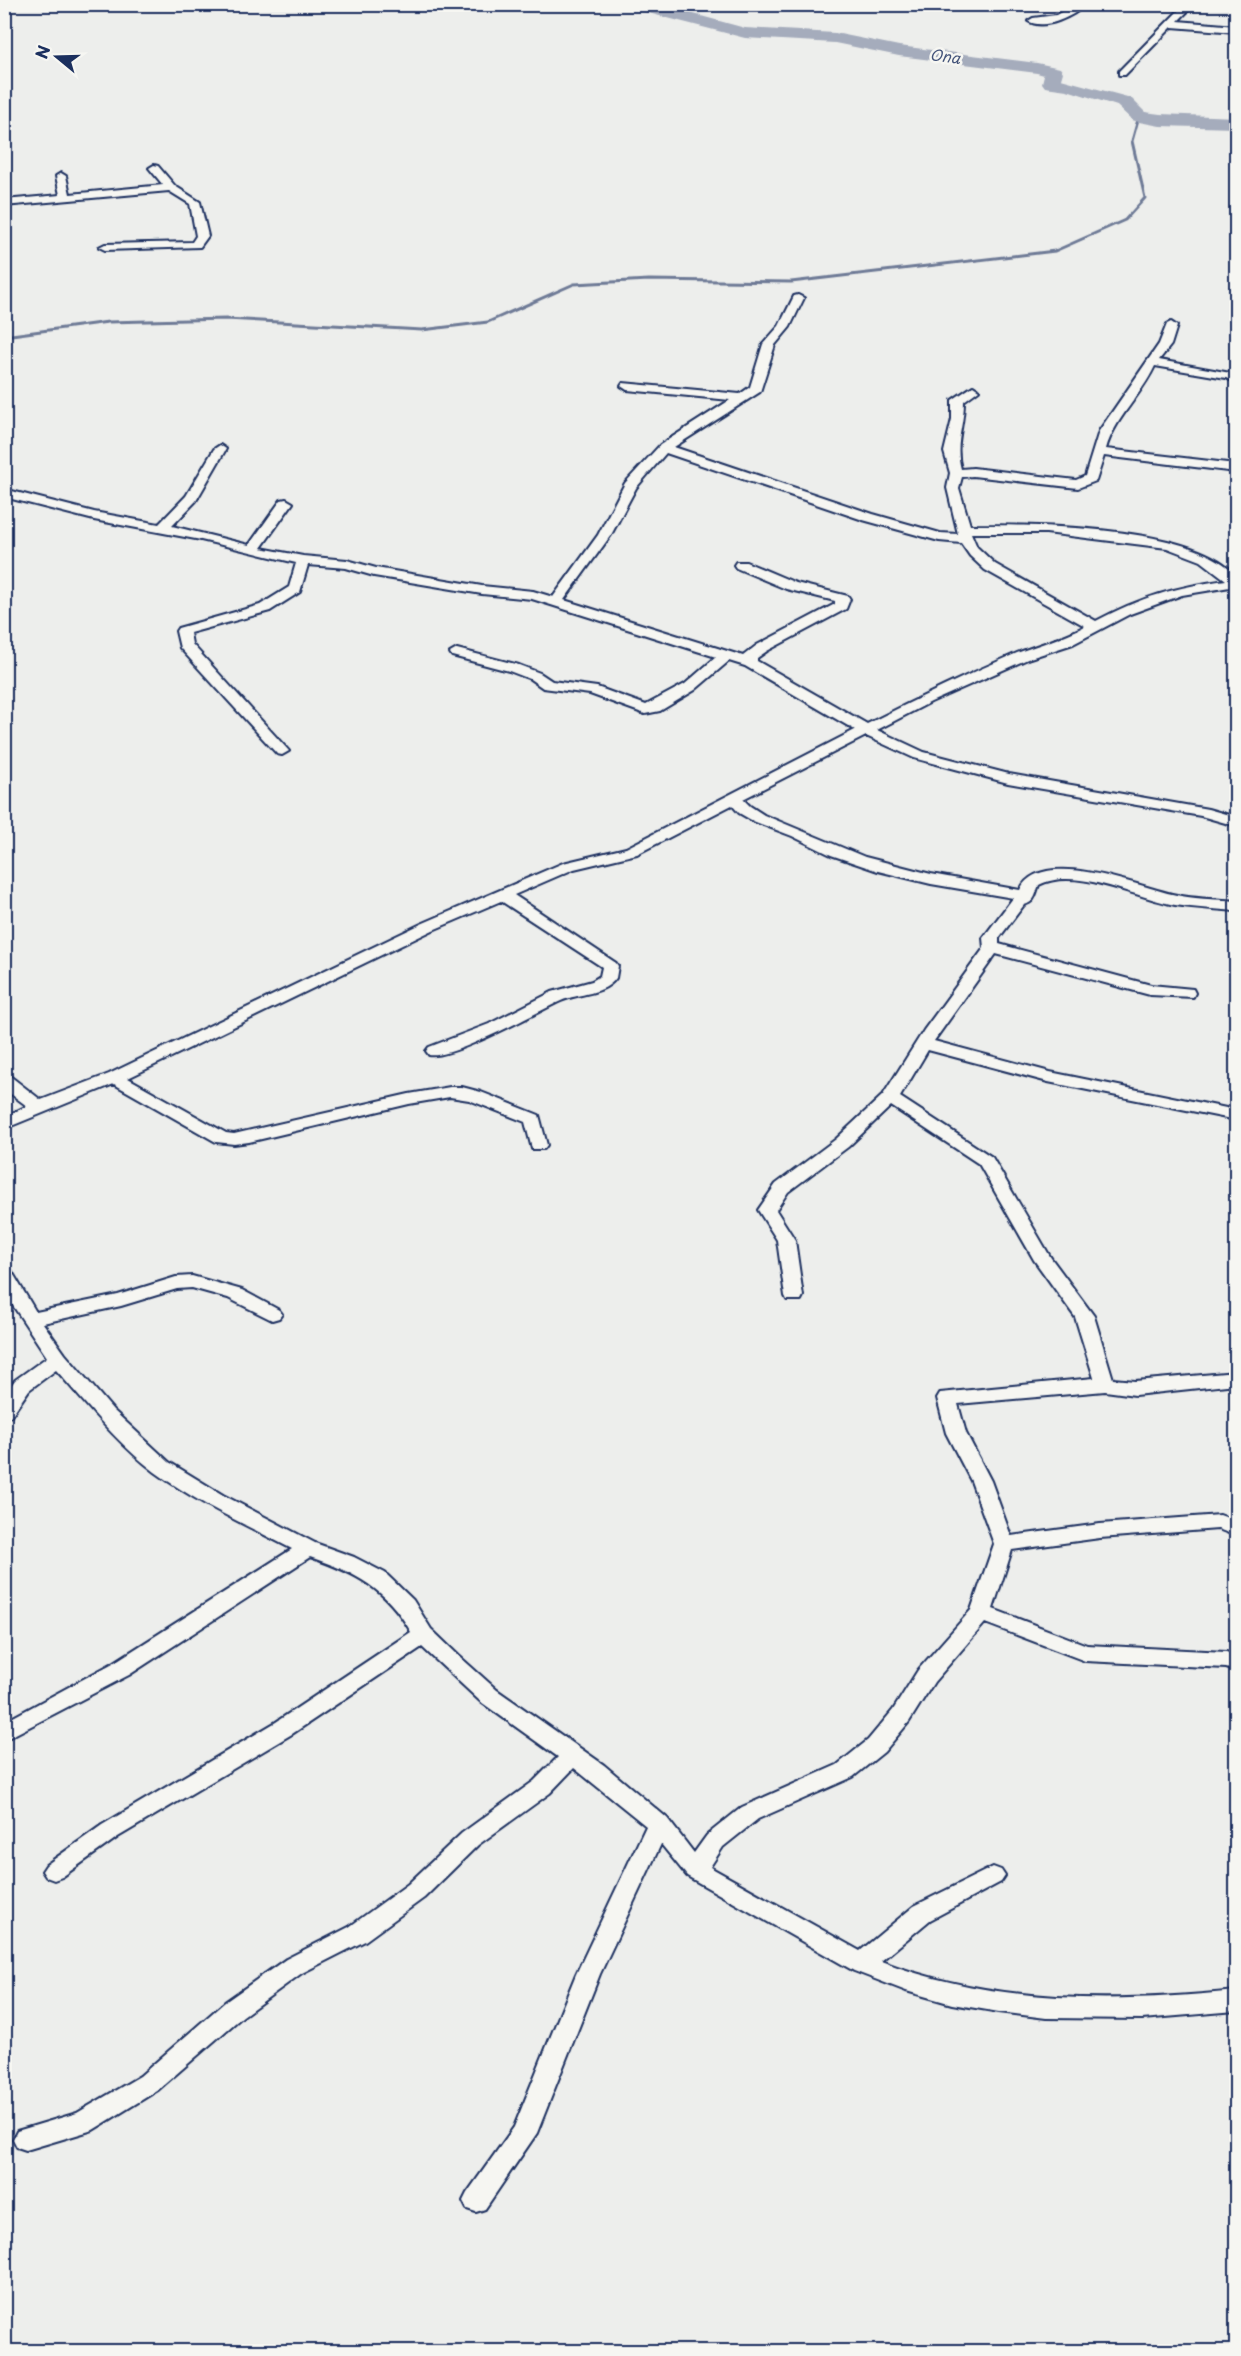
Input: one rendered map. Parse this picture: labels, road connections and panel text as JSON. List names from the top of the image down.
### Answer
{
  "water": ["Ona"],
  "north": "left"
}
